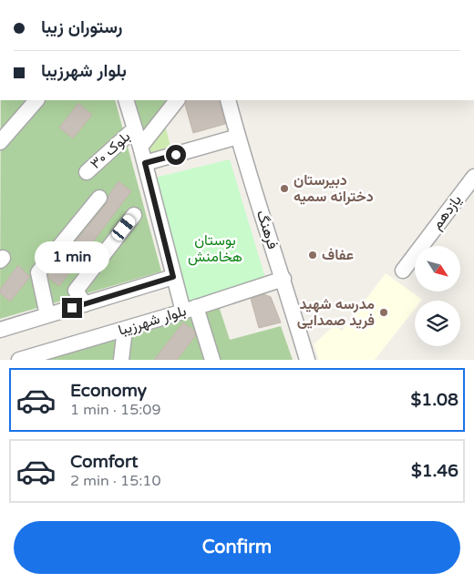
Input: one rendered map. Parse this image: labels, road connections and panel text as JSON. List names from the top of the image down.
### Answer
{
  "streets": {
    "street": [
      "بلوک ۳۰",
      "یازدهم",
      "فرهنگ",
      "بلوار شهرزیبا"
    ]
  },
  "crossings": [
    ["فرهنگ", "بلوار شهرزیبا"]
  ],
  "parks": ["بوستان هخامنش"],
  "places": ["دبیرستان دخترانه سمیه", "عفاف", "مدرسه شهید فرید صمدایی"],
  "north": "bottom right",
  "page": {
    "banner": ["رستوران زیبا", "بلوار شهرزیبا"],
    "bubble": "1 min",
    "list": [
      {
        "name": "Economy",
        "note": "1 min · 15:09",
        "value": "$1.08"
      },
      {
        "name": "Comfort",
        "note": "2 min · 15:10",
        "value": "$1.46"
      }
    ],
    "buttons": "Confirm"
  }
}
